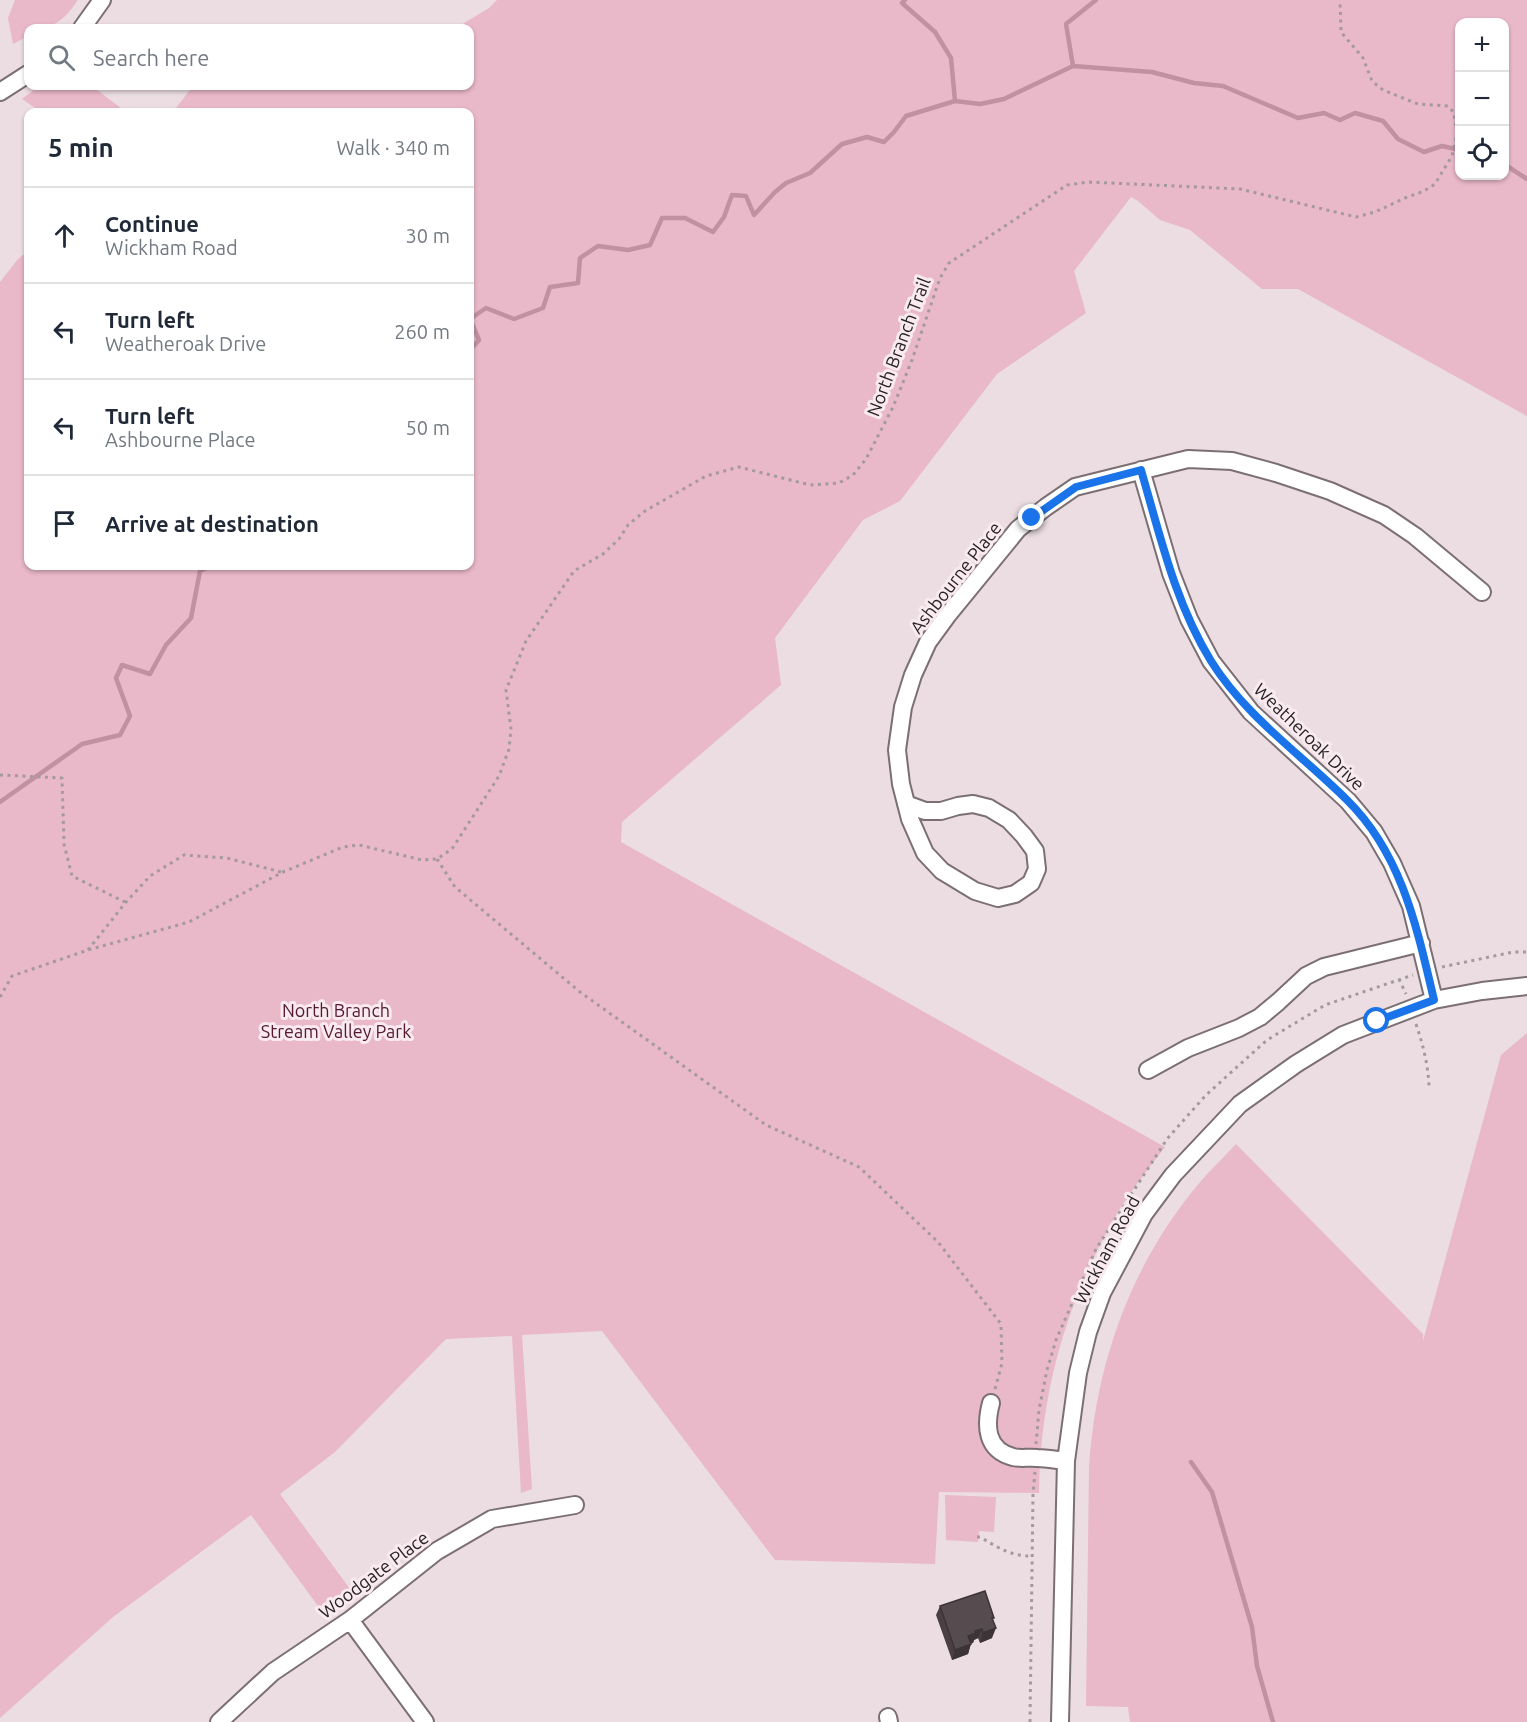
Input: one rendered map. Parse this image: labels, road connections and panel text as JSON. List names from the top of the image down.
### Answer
{
  "streets": {
    "street": [
      "Ashbourne Place",
      "Weatheroak Drive",
      "Wickham Road",
      "Woodgate Place"
    ],
    "path": ["North Branch Trail"]
  },
  "crossings": [
    ["Ashbourne Place", "Weatheroak Drive"],
    ["Weatheroak Drive", "Wickham Road"]
  ],
  "parks": ["North Branch Stream Valley Park"],
  "page": {
    "map_buttons": ["+", "−"],
    "search": "Search here",
    "heading": ["5 min", "Walk · 340 m"],
    "list": [
      ["Continue", "Wickham Road", "30 m"],
      ["Turn left", "Weatheroak Drive", "260 m"],
      ["Turn left", "Ashbourne Place", "50 m"],
      "Arrive at destination"
    ]
  }
}
